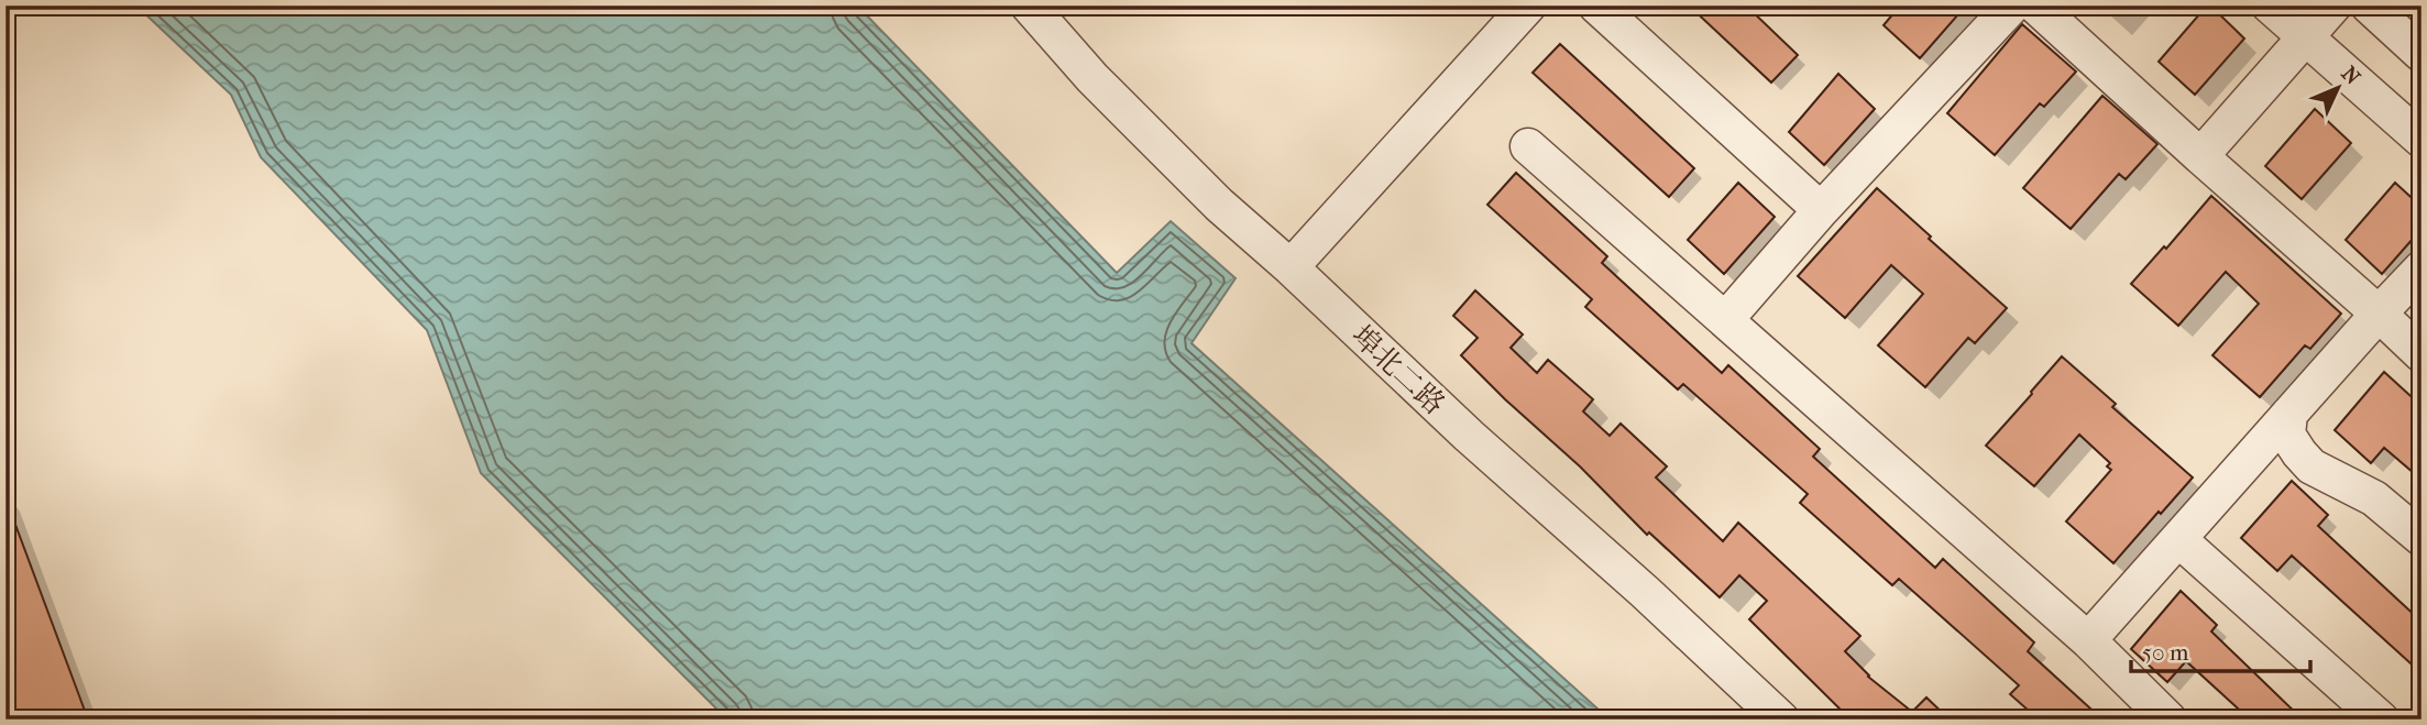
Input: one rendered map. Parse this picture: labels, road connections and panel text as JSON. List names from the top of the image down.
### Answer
{
  "streets": {
    "street": ["埠北二路"]
  },
  "scale_bar": "50 m",
  "north": "top right"
}
